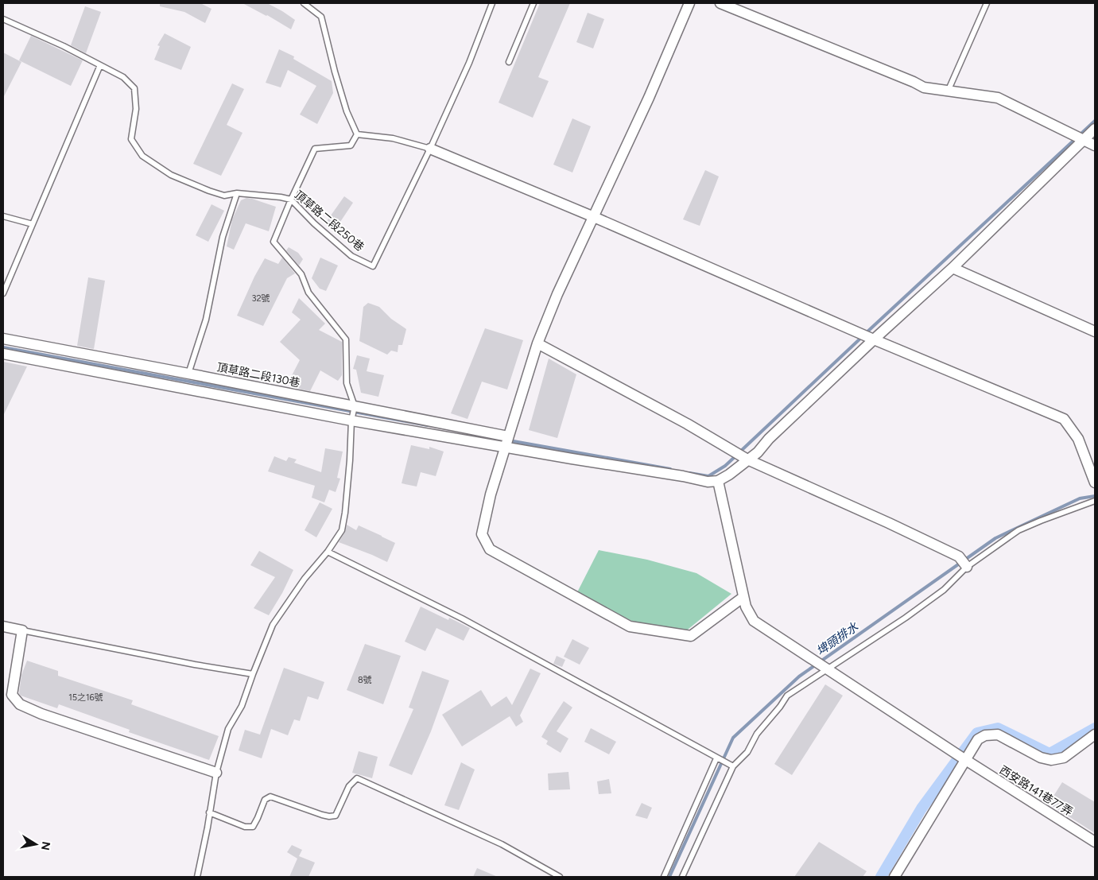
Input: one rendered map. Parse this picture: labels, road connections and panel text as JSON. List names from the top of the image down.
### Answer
{
  "streets": {
    "street": ["頂草路二段130巷", "西安路141巷77弄"],
    "lane": ["頂草路二段250巷"]
  },
  "water": ["埤頭排水"],
  "house_numbers": ["32號", "8號", "15之16號"],
  "north": "right"
}
